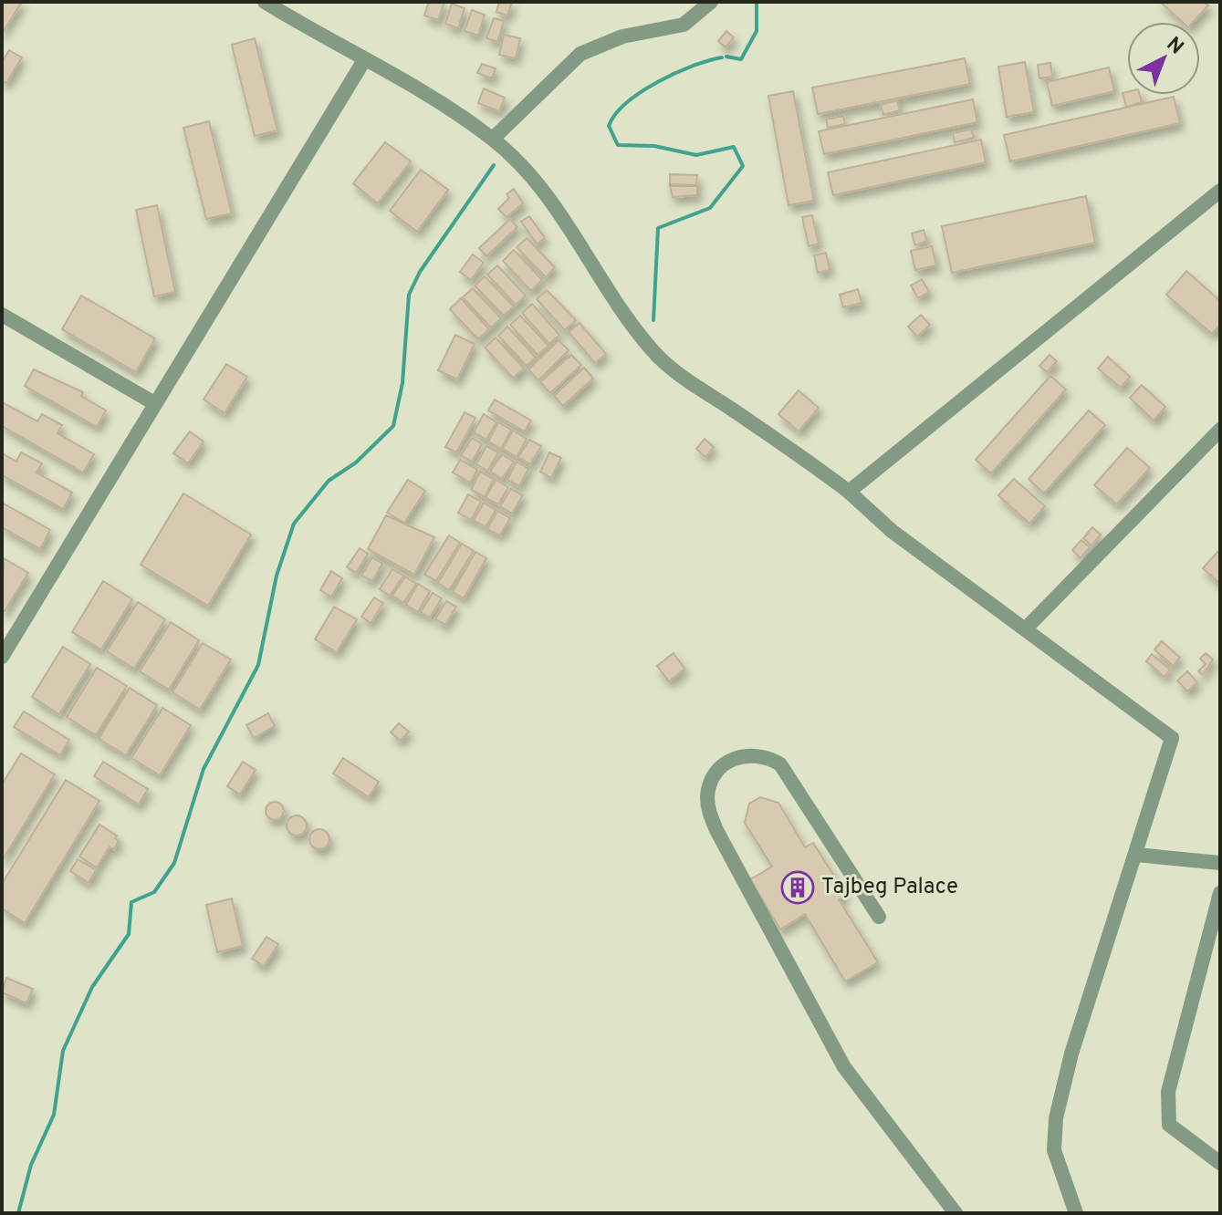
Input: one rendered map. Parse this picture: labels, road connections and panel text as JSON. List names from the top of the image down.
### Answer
{
  "places": {
    "building": ["Tajbeg Palace"]
  },
  "north": "top right"
}
